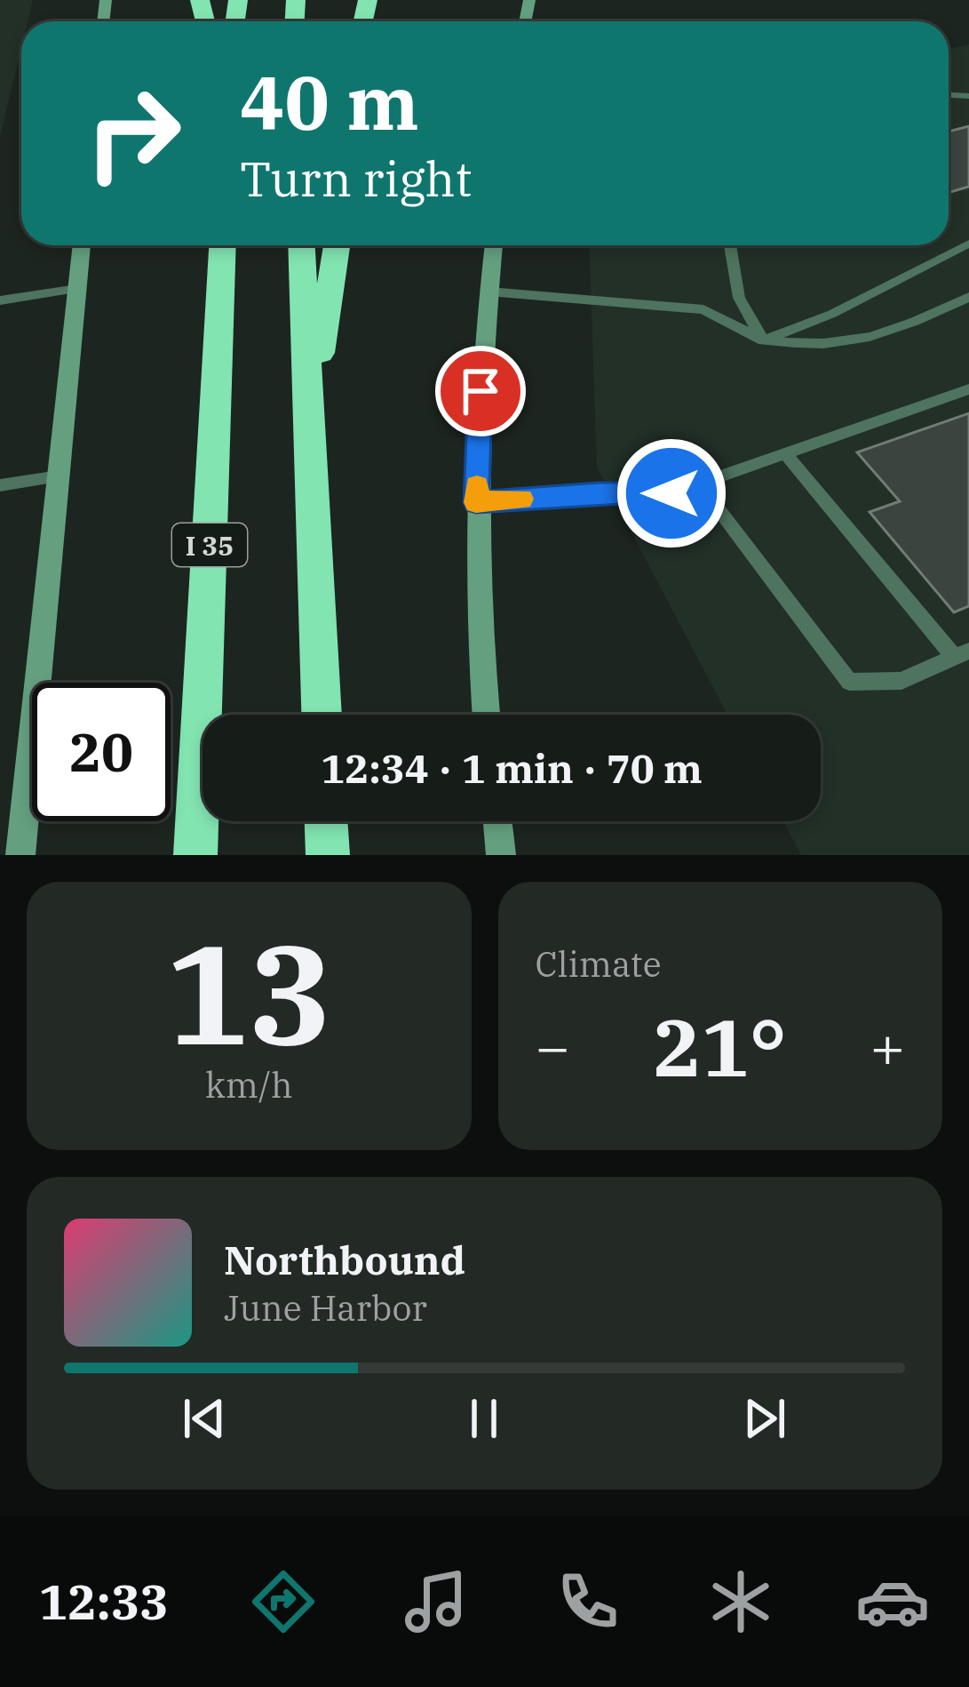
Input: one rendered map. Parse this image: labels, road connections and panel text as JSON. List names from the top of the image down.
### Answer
{
  "streets": {
    "highway": ["I 35"]
  },
  "page": {
    "turn": ["40 m", "Turn right"],
    "limit": "20",
    "trip": "12:34 · 1 min · 70 m",
    "tile": [
      ["13", "km/h"],
      "Climate"
    ],
    "heat": ["−", "21°", "+"],
    "song": ["Northbound", "June Harbor"],
    "tabs": "12:33"
  }
}
